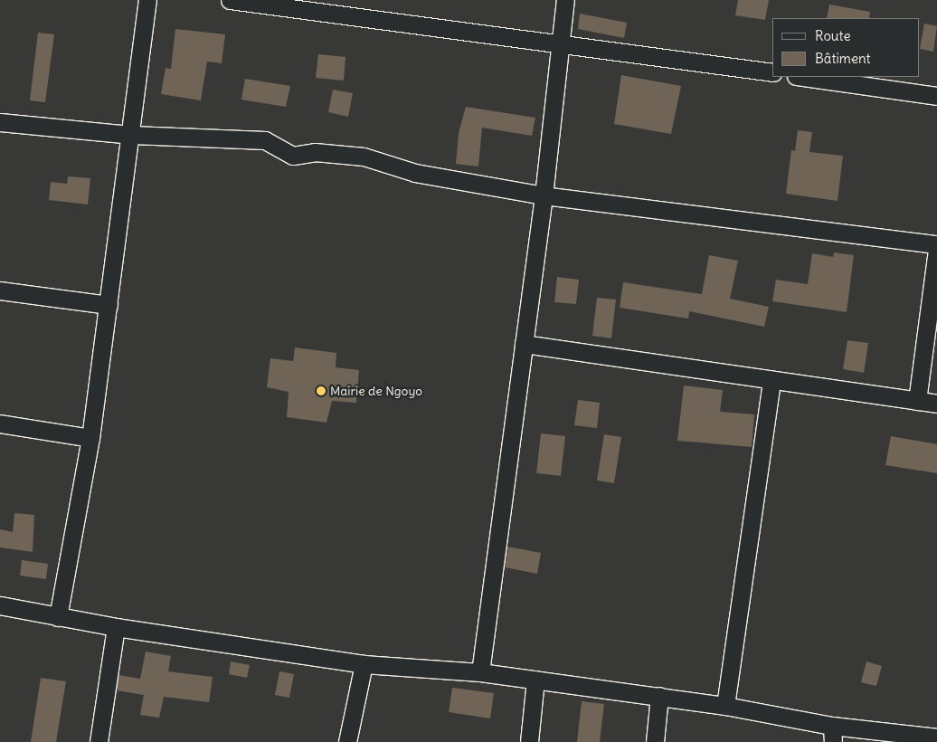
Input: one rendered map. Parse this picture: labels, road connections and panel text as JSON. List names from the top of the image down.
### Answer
{
  "places": ["Mairie de Ngoyo"],
  "legend": ["Route", "Bâtiment"]
}
